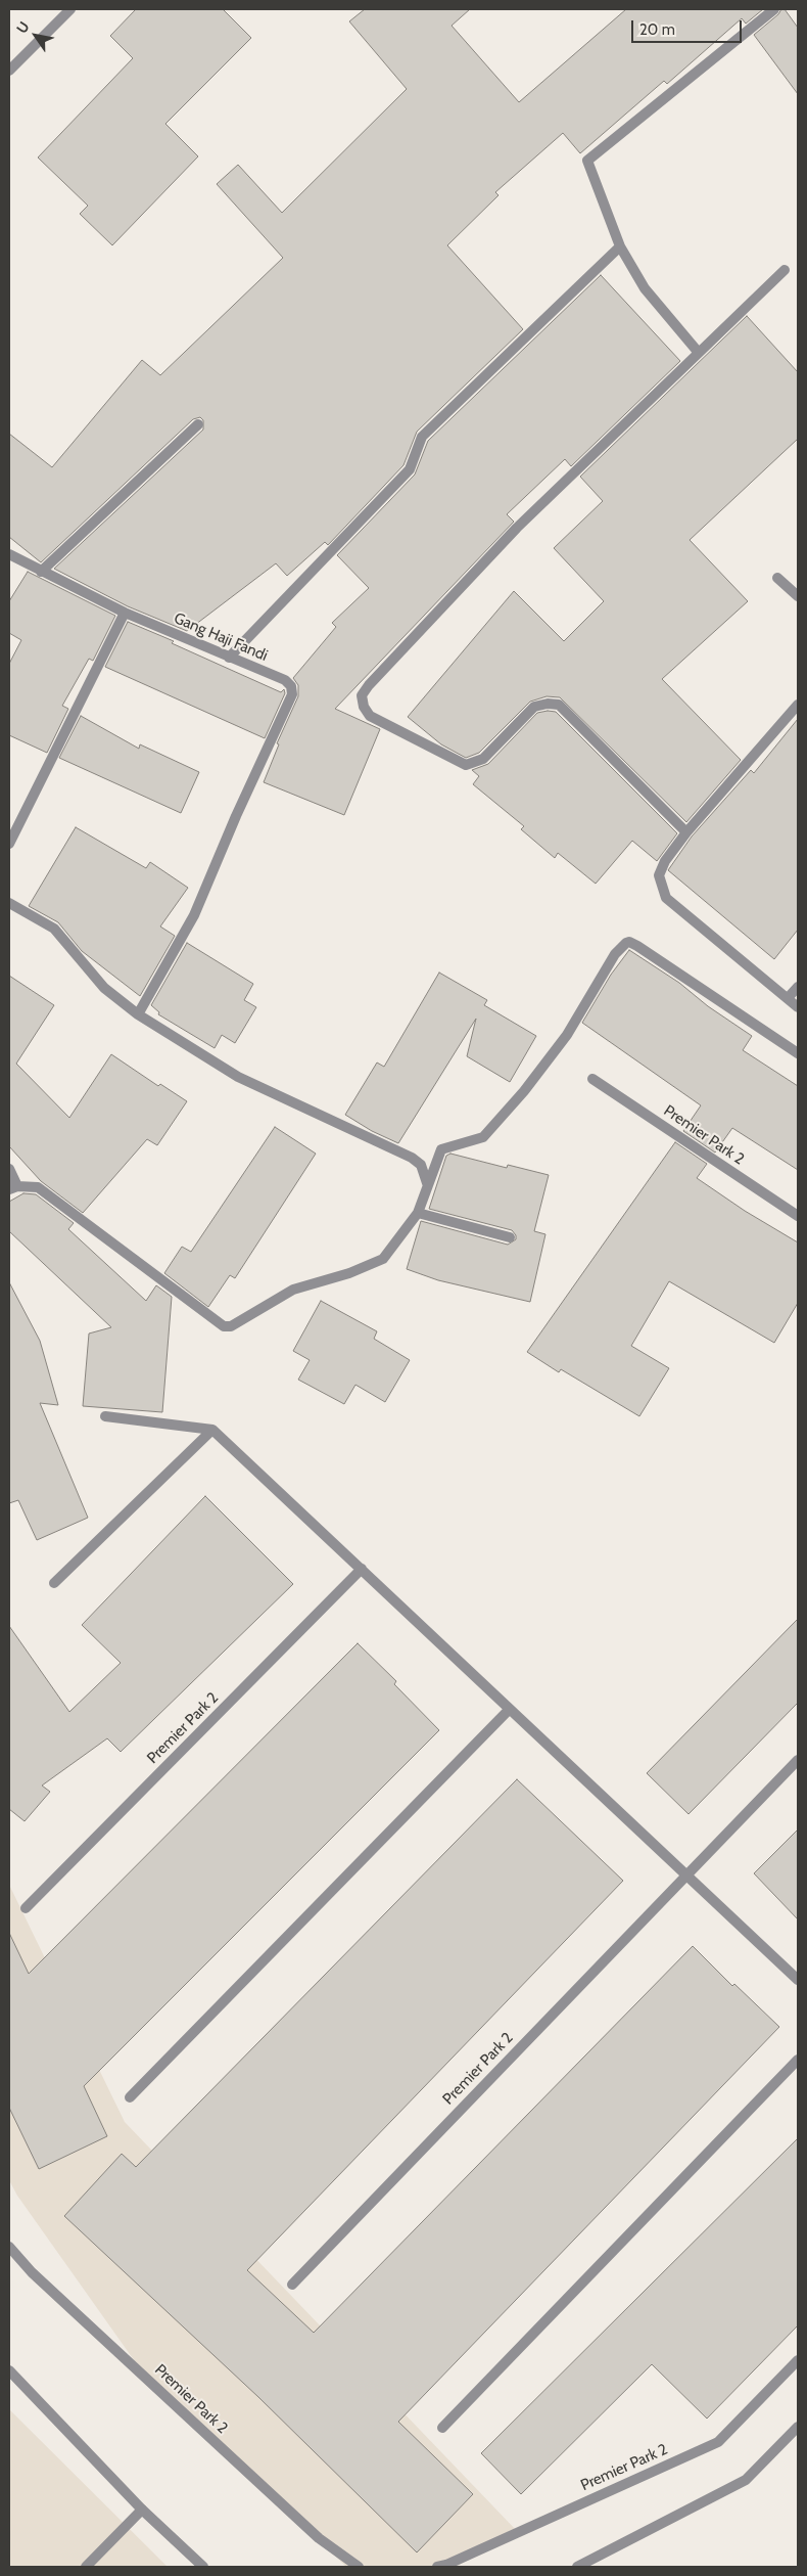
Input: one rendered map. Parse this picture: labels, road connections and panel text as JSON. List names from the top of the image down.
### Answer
{
  "streets": {
    "street": ["Gang Haji Fandi", "Premier Park 2"]
  },
  "scale_bar": "20 m",
  "north": "top left"
}
